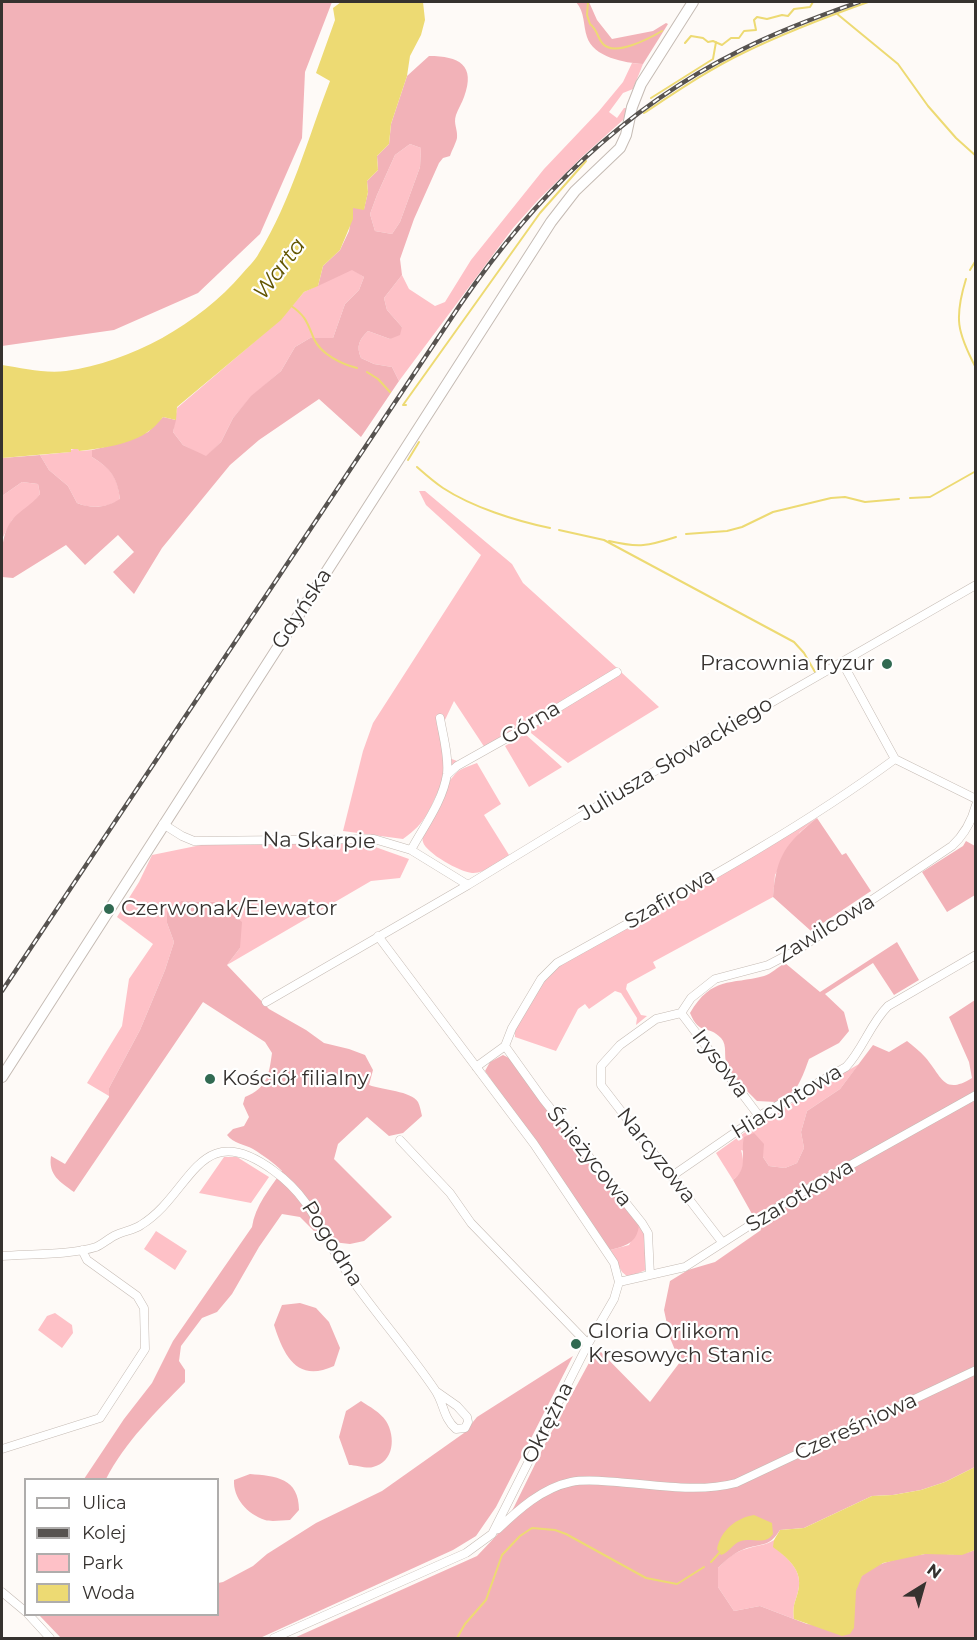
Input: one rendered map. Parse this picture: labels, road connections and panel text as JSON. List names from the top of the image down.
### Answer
{
  "streets": {
    "main road": ["Gdyńska"],
    "street": [
      "Górna",
      "Juliusza Słowackiego",
      "Na Skarpie",
      "Szafirowa",
      "Zawilcowa",
      "Irysowa",
      "Hiacyntowa",
      "Narcyzowa",
      "Śnieżycowa",
      "Szarotkowa",
      "Pogodna",
      "Okrężna",
      "Czereśniowa"
    ]
  },
  "crossings": [
    ["Gdyńska", "Na Skarpie"],
    ["Juliusza Słowackiego", "Na Skarpie"],
    ["Szafirowa", "Śnieżycowa"],
    ["Zawilcowa", "Irysowa"],
    ["Zawilcowa", "Narcyzowa"],
    ["Irysowa", "Hiacyntowa"],
    ["Irysowa", "Narcyzowa"],
    ["Hiacyntowa", "Narcyzowa"],
    ["Narcyzowa", "Szarotkowa"],
    ["Śnieżycowa", "Szarotkowa"],
    ["Okrężna", "Czereśniowa"]
  ],
  "water": ["Warta"],
  "places": [
    "Pracownia fryzur",
    "Czerwonak/Elewator",
    "Kościół filialny",
    "Gloria Orlikom Kresowych Stanic"
  ],
  "legend": [
    "Ulica",
    "Kolej",
    "Park",
    "Woda"
  ],
  "north": "top right"
}
